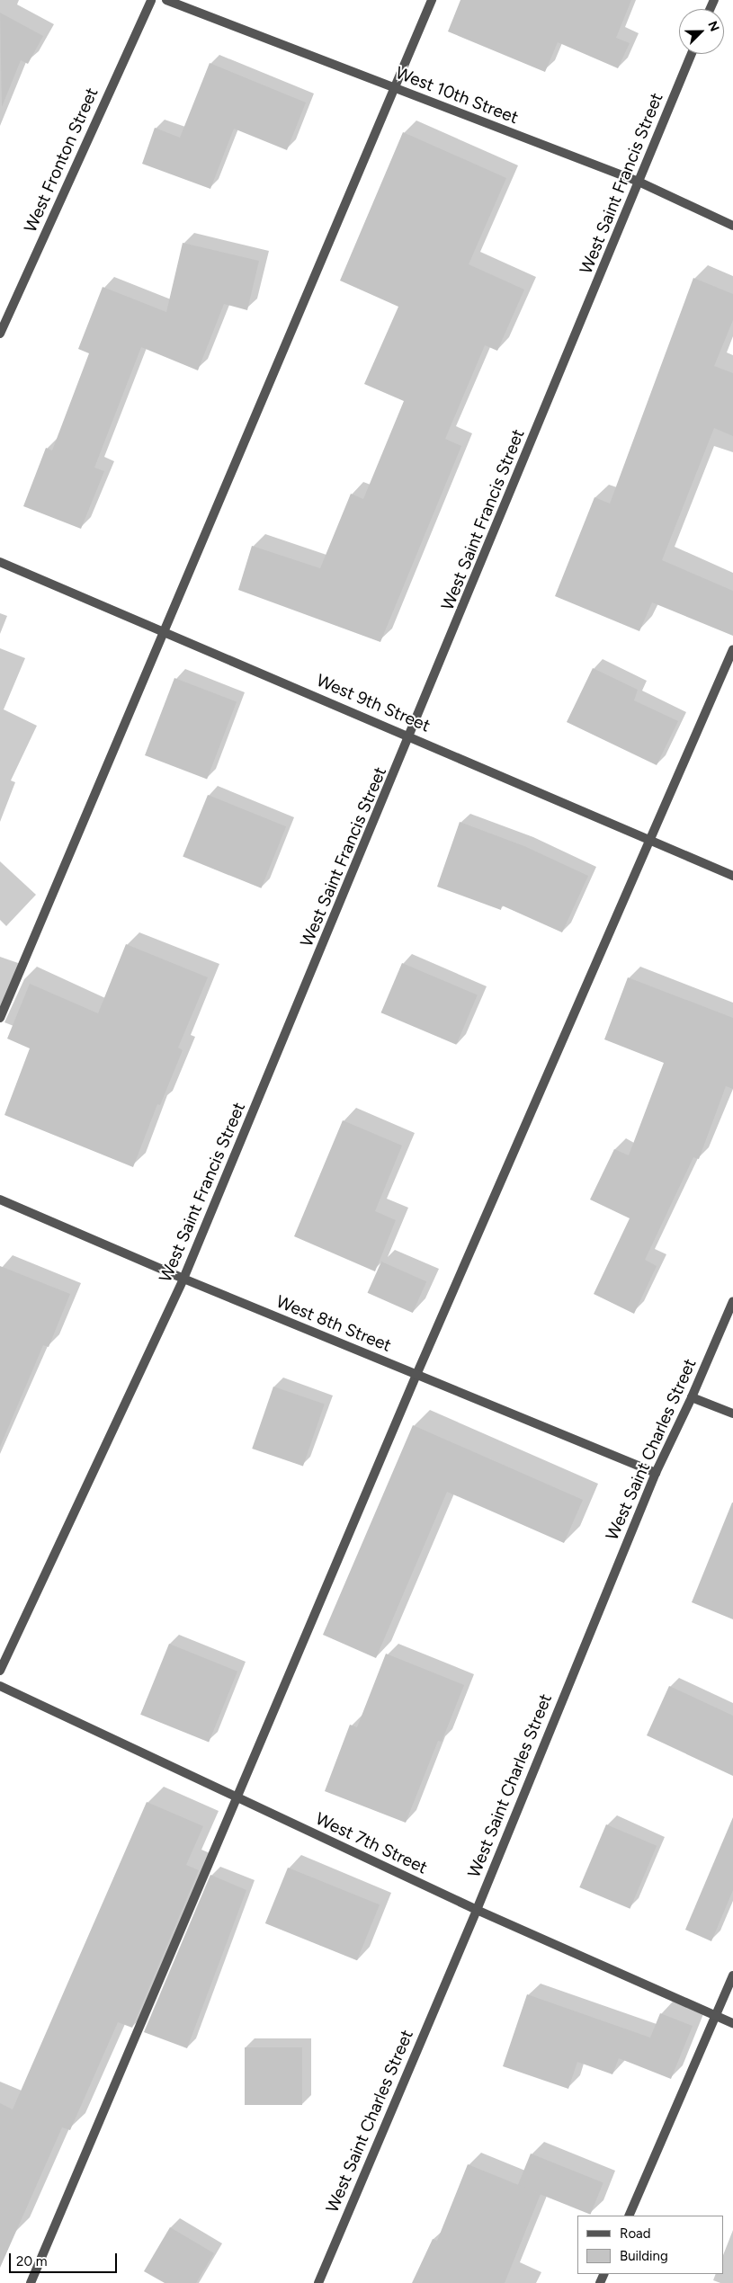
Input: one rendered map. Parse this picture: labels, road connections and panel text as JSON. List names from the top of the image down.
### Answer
{
  "streets": {
    "street": [
      "West 10th Street",
      "West Fronton Street",
      "West Saint Francis Street",
      "West 9th Street",
      "West 8th Street",
      "West Saint Charles Street",
      "West 7th Street"
    ]
  },
  "crossings": [
    ["West 10th Street", "West Saint Francis Street"],
    ["West Saint Francis Street", "West 9th Street"],
    ["West Saint Francis Street", "West 8th Street"],
    ["West 8th Street", "West Saint Charles Street"],
    ["West Saint Charles Street", "West 7th Street"]
  ],
  "legend": ["Road", "Building"],
  "scale_bar": "20 m",
  "north": "top right"
}
